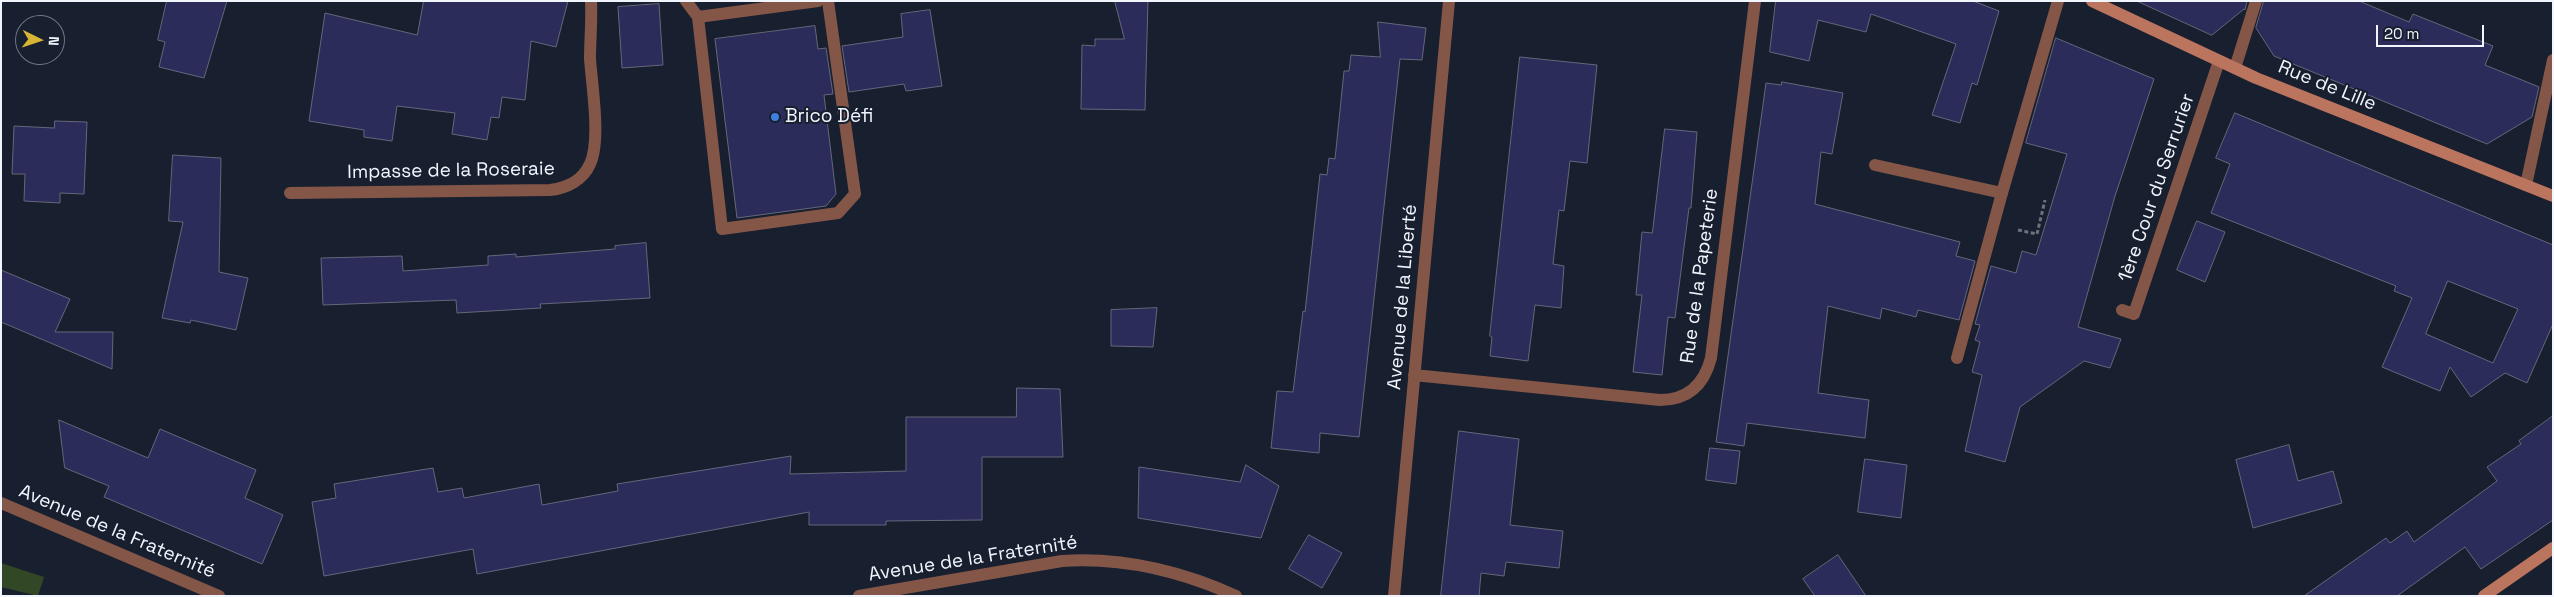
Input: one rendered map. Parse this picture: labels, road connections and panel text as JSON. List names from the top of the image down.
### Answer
{
  "streets": {
    "street": [
      "Rue de Lille",
      "Impasse de la Roseraie",
      "1ère Cour du Serrurier",
      "Rue de la Papeterie",
      "Avenue de la Liberté",
      "Avenue de la Fraternité"
    ]
  },
  "crossings": [
    ["Rue de Lille", "1ère Cour du Serrurier"],
    ["Rue de la Papeterie", "Avenue de la Liberté"]
  ],
  "places": ["Brico Défi"],
  "scale_bar": "20 m",
  "north": "right"
}
